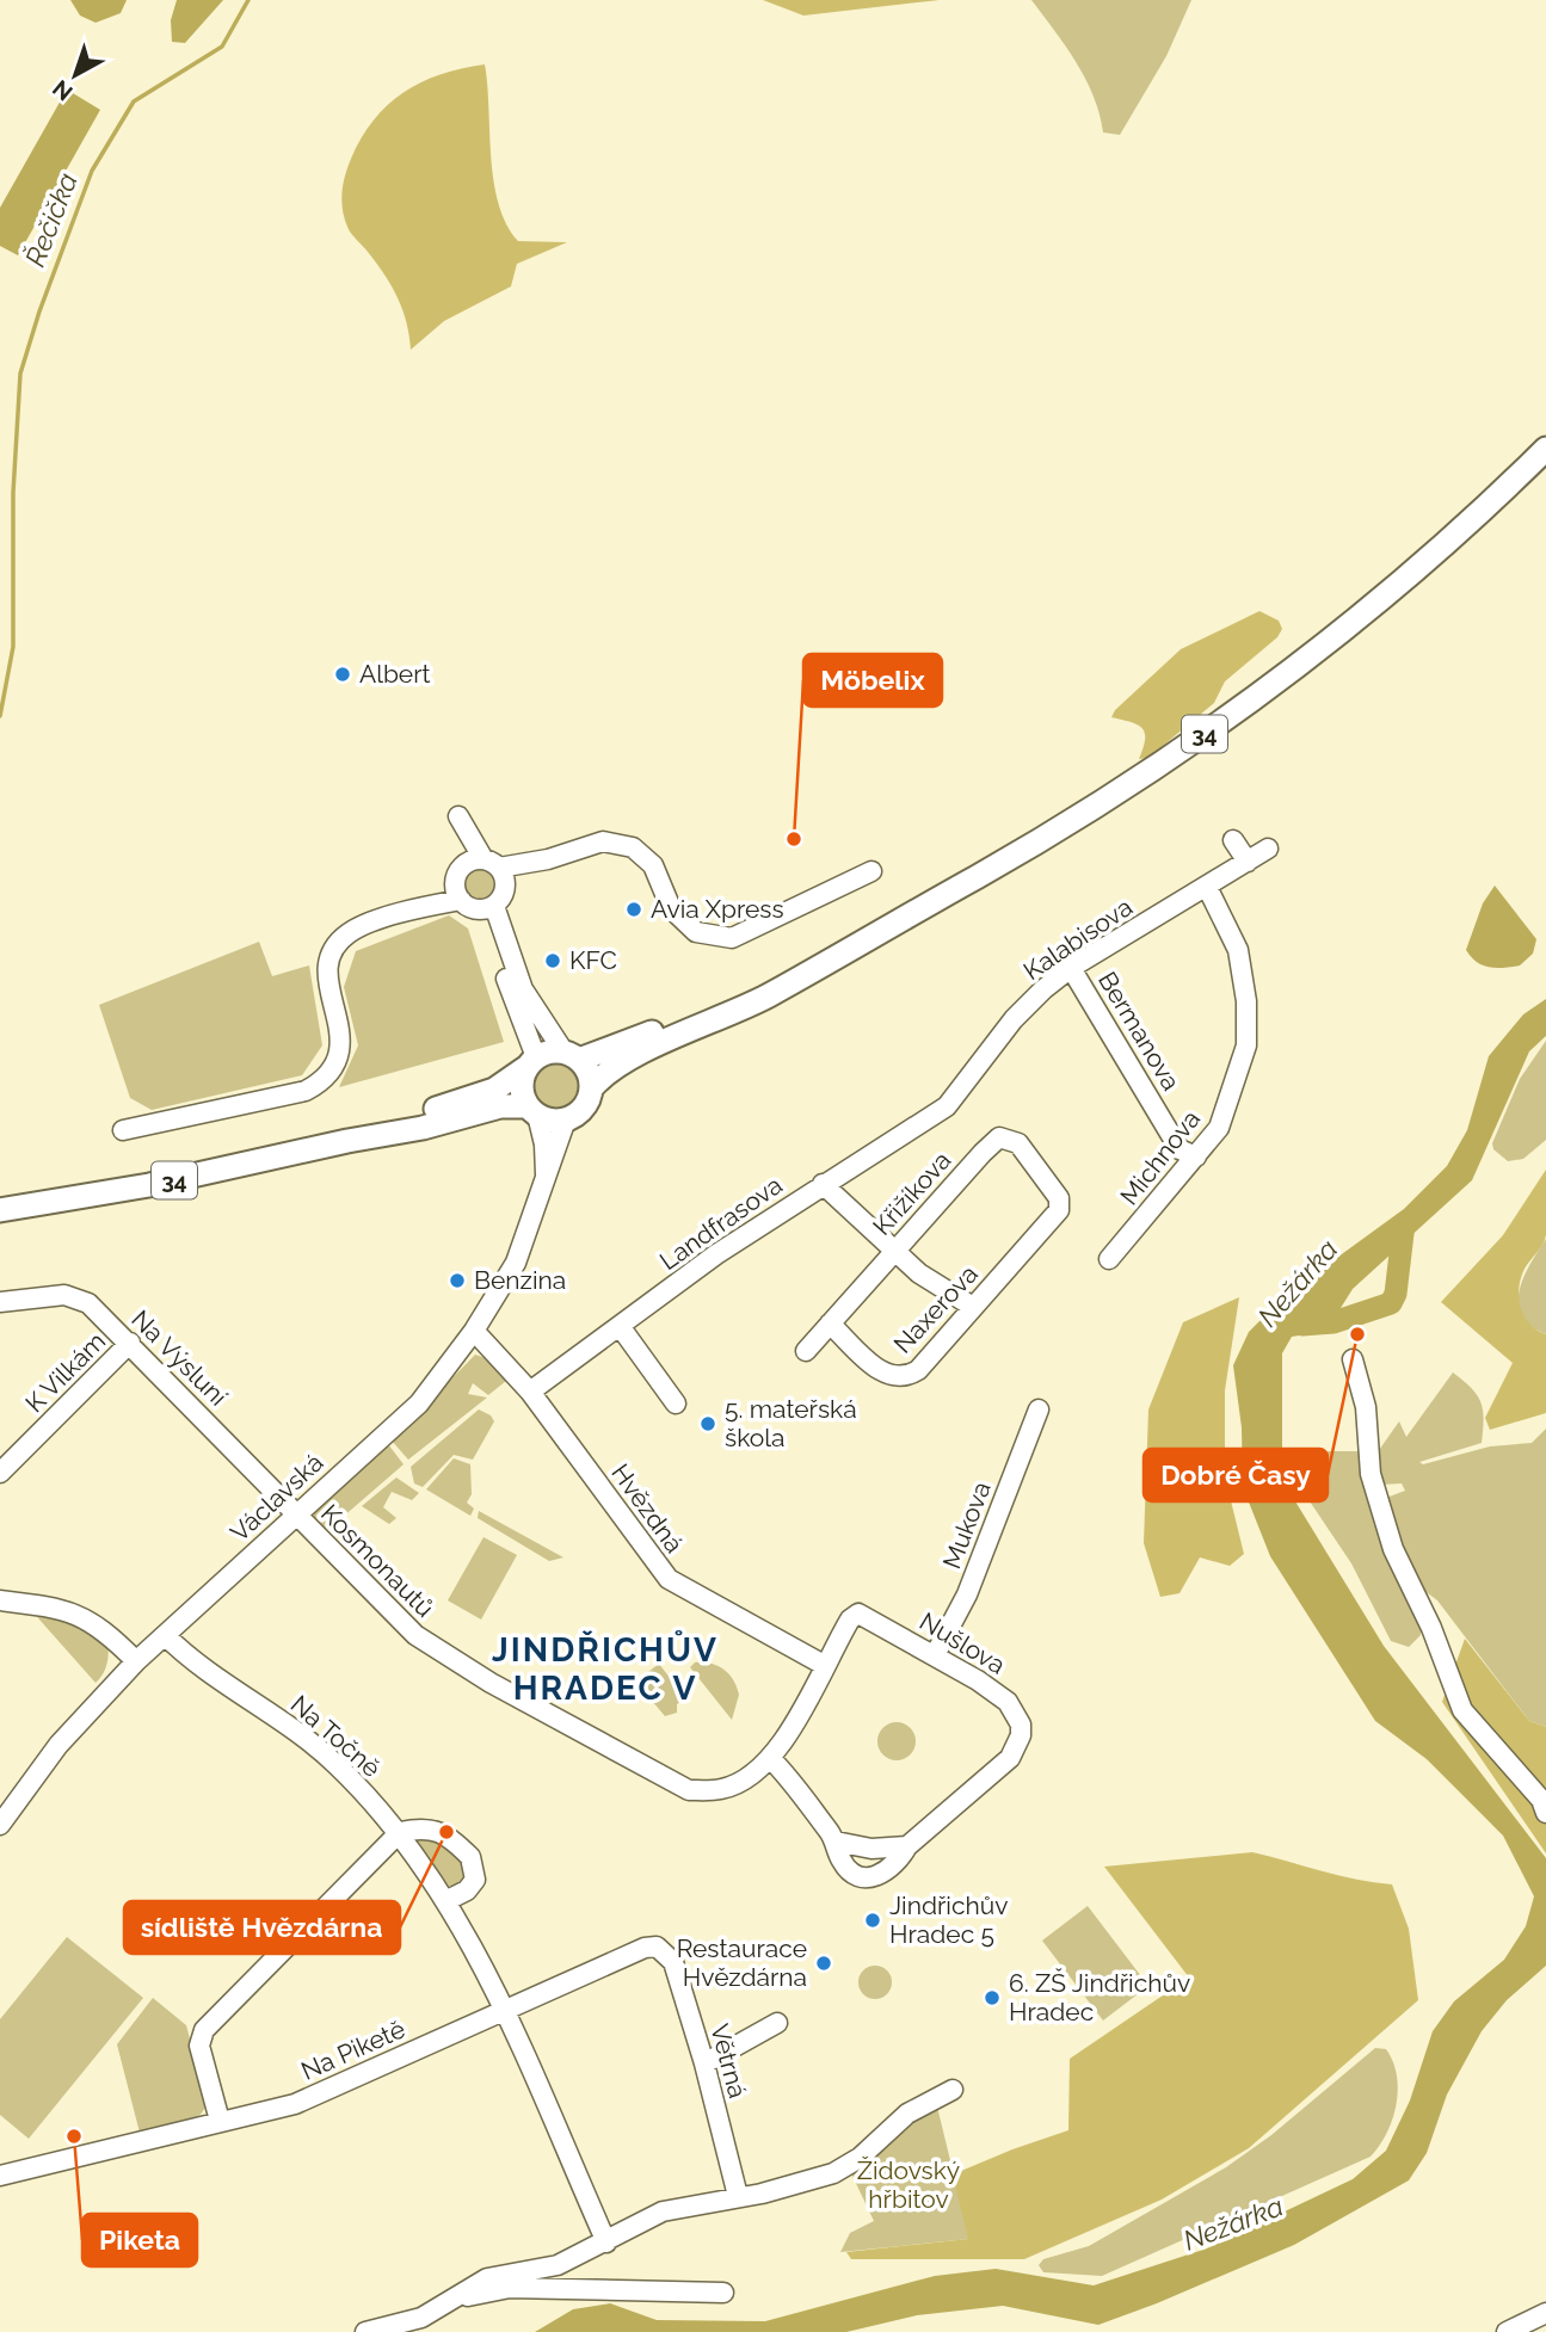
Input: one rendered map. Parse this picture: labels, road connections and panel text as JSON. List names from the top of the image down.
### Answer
{
  "streets": {
    "main road": ["34"],
    "street": [
      "Kalabisova",
      "Bermanova",
      "Michnova",
      "Křižíkova",
      "Landfrasova",
      "Naxerova",
      "Na Výsluní",
      "K Vilkám",
      "Václavská",
      "Hvězdná",
      "Mukova",
      "Kosmonautů",
      "Nušlova",
      "Na Točně",
      "Na Piketě",
      "Větrná"
    ]
  },
  "crossings": [
    ["34", "Václavská"],
    ["Kalabisova", "Bermanova"],
    ["Kalabisova", "Michnova"],
    ["Kalabisova", "Landfrasova"],
    ["Bermanova", "Michnova"],
    ["Křižíkova", "Naxerova"],
    ["Landfrasova", "Hvězdná"],
    ["Na Výsluní", "K Vilkám"],
    ["Na Výsluní", "Václavská"],
    ["Na Výsluní", "Kosmonautů"],
    ["Václavská", "Hvězdná"],
    ["Václavská", "Kosmonautů"],
    ["Václavská", "Na Točně"],
    ["Hvězdná", "Mukova"],
    ["Hvězdná", "Kosmonautů"],
    ["Hvězdná", "Nušlova"],
    ["Mukova", "Kosmonautů"],
    ["Mukova", "Nušlova"],
    ["Kosmonautů", "Nušlova"],
    ["Na Piketě", "Větrná"]
  ],
  "districts": ["JINDŘICHŮV HRADEC V"],
  "water": ["Řečička", "Nežárka"],
  "parks": ["Židovský hřbitov"],
  "places": [
    "Albert",
    "Möbelix",
    "Avia Xpress",
    "KFC",
    "Benzina",
    "Dobré Časy",
    "5. mateřská škola",
    "sídliště Hvězdárna",
    "Jindřichův Hradec 5",
    "Restaurace Hvězdárna",
    "6. ZŠ Jindřichův Hradec",
    "Piketa"
  ],
  "north": "bottom left"
}
